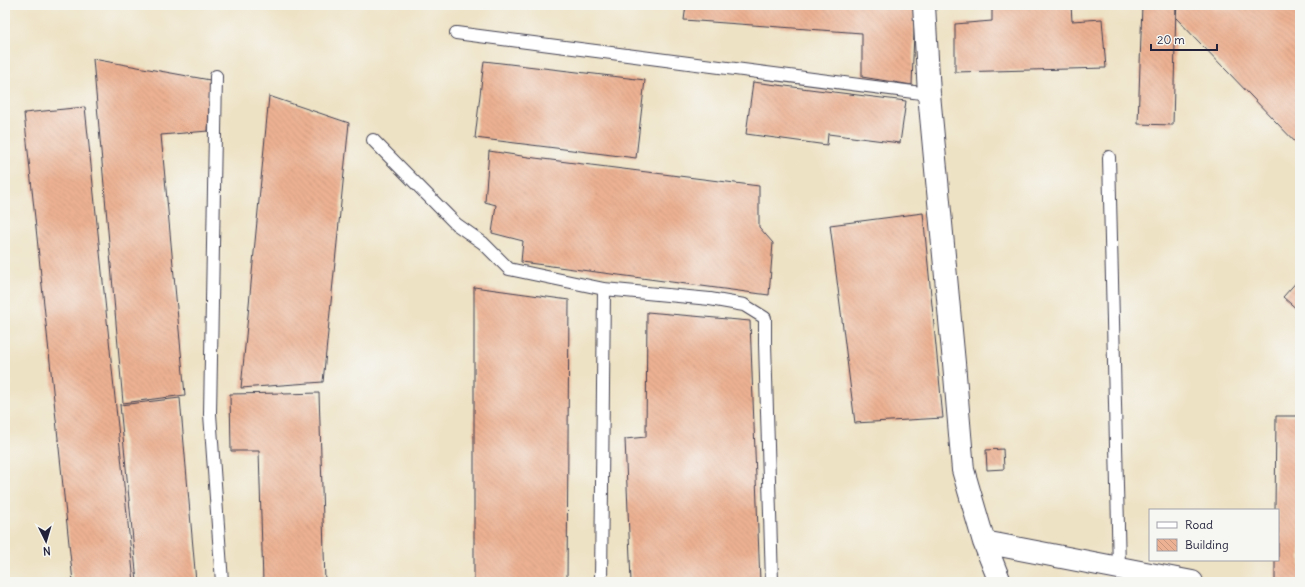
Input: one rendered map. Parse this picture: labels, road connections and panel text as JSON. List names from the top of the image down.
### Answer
{
  "legend": ["Road", "Building"],
  "scale_bar": "20 m",
  "north": "bottom"
}
